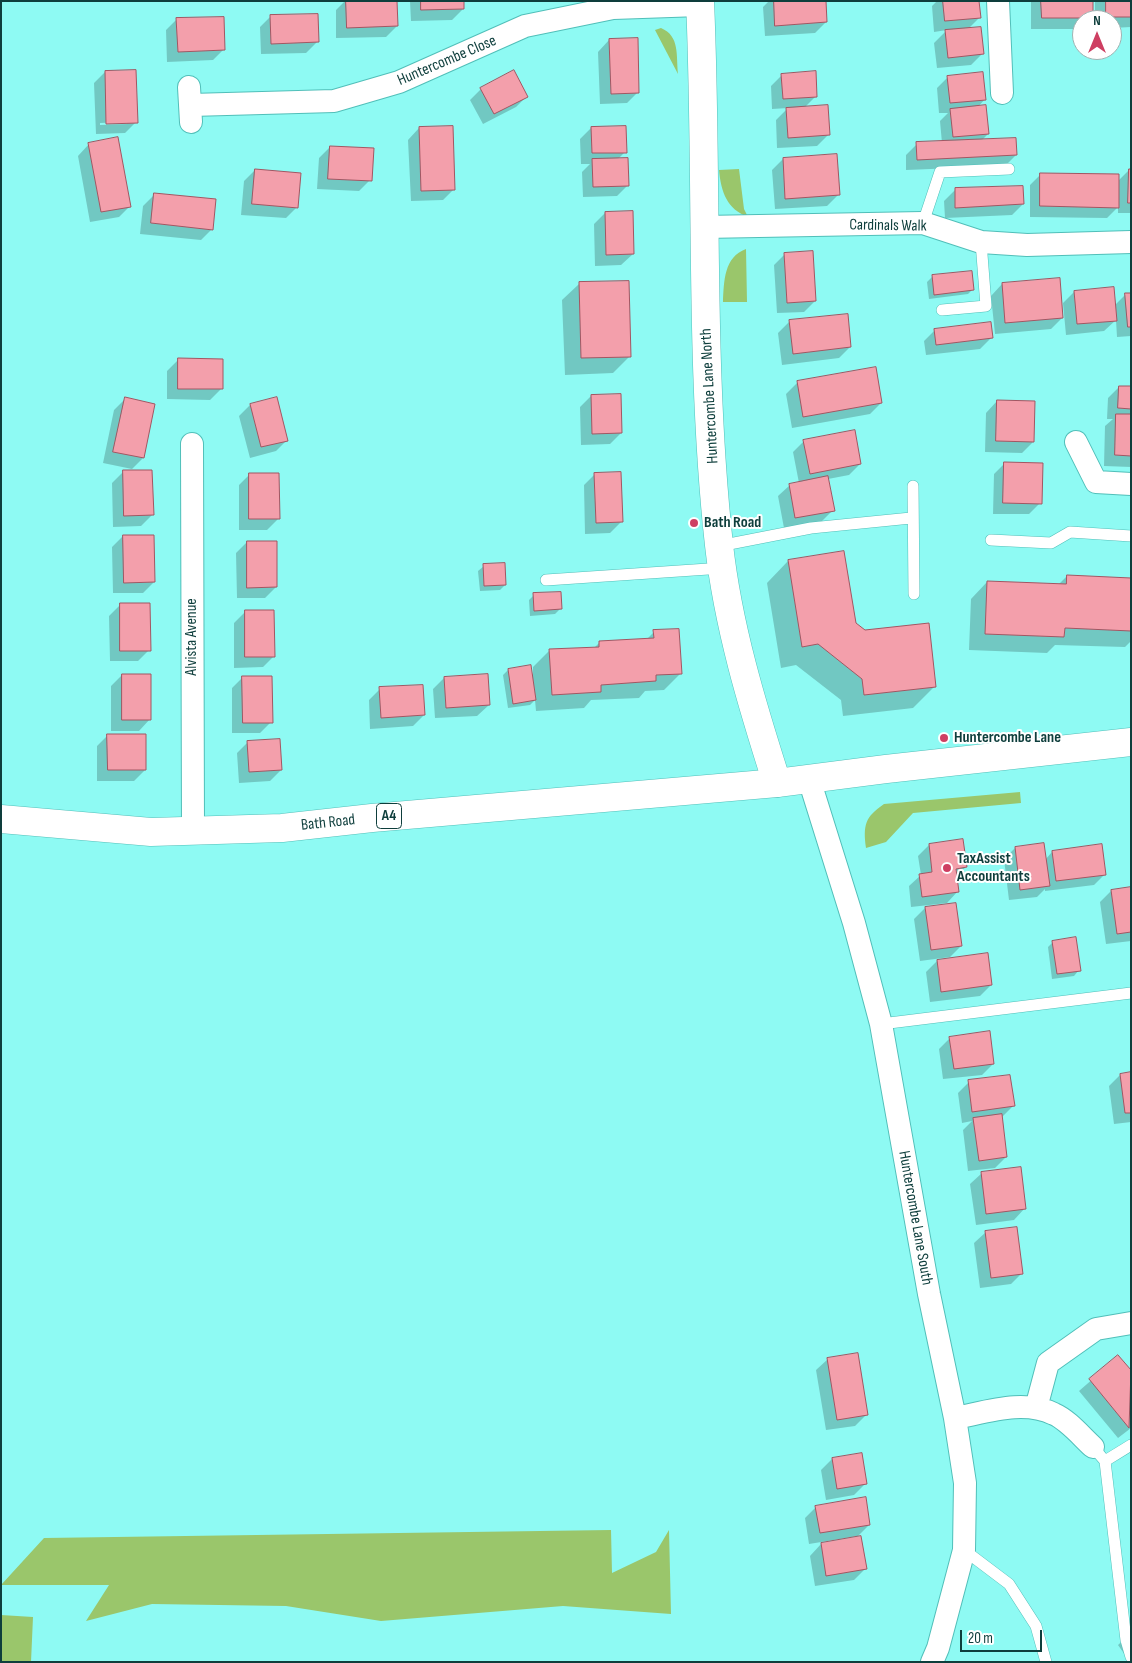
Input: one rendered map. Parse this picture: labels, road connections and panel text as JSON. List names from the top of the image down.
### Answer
{
  "streets": {
    "main road": ["Huntercombe Lane North", "A4", "Bath Road"],
    "street": [
      "Huntercombe Close",
      "Cardinals Walk",
      "Alvista Avenue",
      "Huntercombe Lane South"
    ]
  },
  "crossings": [
    ["Huntercombe Close", "Huntercombe Lane North"],
    ["Cardinals Walk", "Huntercombe Lane North"],
    ["Huntercombe Lane North", "Bath Road"],
    ["Alvista Avenue", "Bath Road"],
    ["Bath Road", "Huntercombe Lane South"]
  ],
  "places": ["Bath Road", "Huntercombe Lane", "TaxAssist Accountants"],
  "scale_bar": "20 m",
  "north": "top"
}
